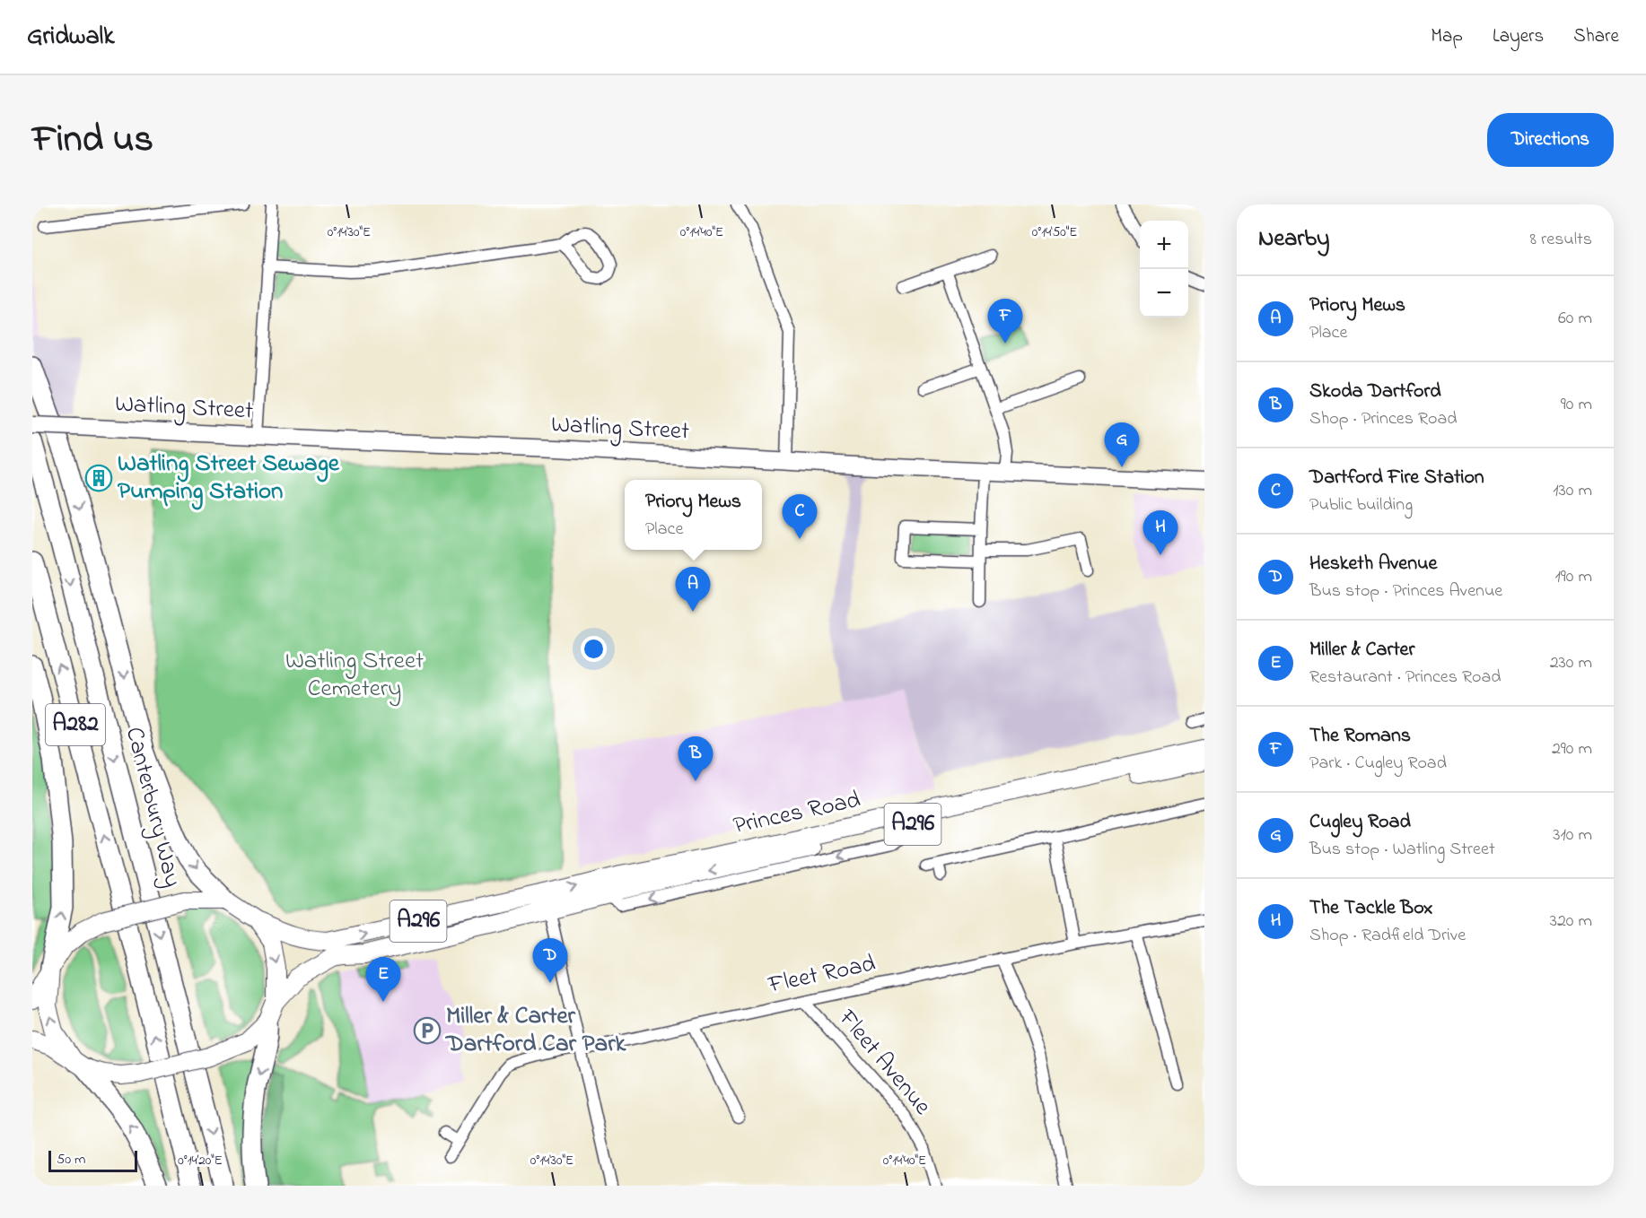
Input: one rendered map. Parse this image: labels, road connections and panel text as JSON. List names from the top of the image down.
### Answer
{
  "streets": {
    "highway": ["A282", "Canterbury Way"],
    "main road": ["Watling Street", "Princes Road", "A296"],
    "street": ["Fleet Road", "Fleet Avenue"]
  },
  "crossings": [
    ["Fleet Road", "Fleet Avenue"]
  ],
  "parks": ["Watling Street Cemetery"],
  "places": {
    "building": ["Watling Street Sewage Pumping Station"],
    "parking": ["Miller & Carter Dartford Car Park"]
  },
  "scale_bar": "50 m",
  "page": {
    "header": "Gridwalk",
    "nav": ["Map", "Layers", "Share"],
    "title": "Find us",
    "buttons": "Directions",
    "heading": ["Nearby", "8 results"],
    "map_buttons": ["+", "−"],
    "list": [
      {
        "mark": "A",
        "name": "Priory Mews",
        "note": "Place",
        "value": "60 m"
      },
      {
        "mark": "B",
        "name": "Skoda Dartford",
        "note": "Shop · Princes Road",
        "value": "90 m"
      },
      {
        "mark": "C",
        "name": "Dartford Fire Station",
        "note": "Public building",
        "value": "130 m"
      },
      {
        "mark": "D",
        "name": "Hesketh Avenue",
        "note": "Bus stop · Princes Avenue",
        "value": "190 m"
      },
      {
        "mark": "E",
        "name": "Miller & Carter",
        "note": "Restaurant · Princes Road",
        "value": "230 m"
      },
      {
        "mark": "F",
        "name": "The Romans",
        "note": "Park · Cugley Road",
        "value": "290 m"
      },
      {
        "mark": "G",
        "name": "Cugley Road",
        "note": "Bus stop · Watling Street",
        "value": "310 m"
      },
      {
        "mark": "H",
        "name": "The Tackle Box",
        "note": "Shop · Radfield Drive",
        "value": "320 m"
      }
    ],
    "pins": [
      "F",
      "G",
      "C",
      "H",
      "A",
      "B",
      "D",
      "E"
    ],
    "popup": ["Priory Mews", "Place"],
    "scale": "50 m"
  },
  "coordinates": [
    "0°14'30\"E",
    "0°14'40\"E",
    "0°14'50\"E",
    "0°14'20\"E"
  ]
}
